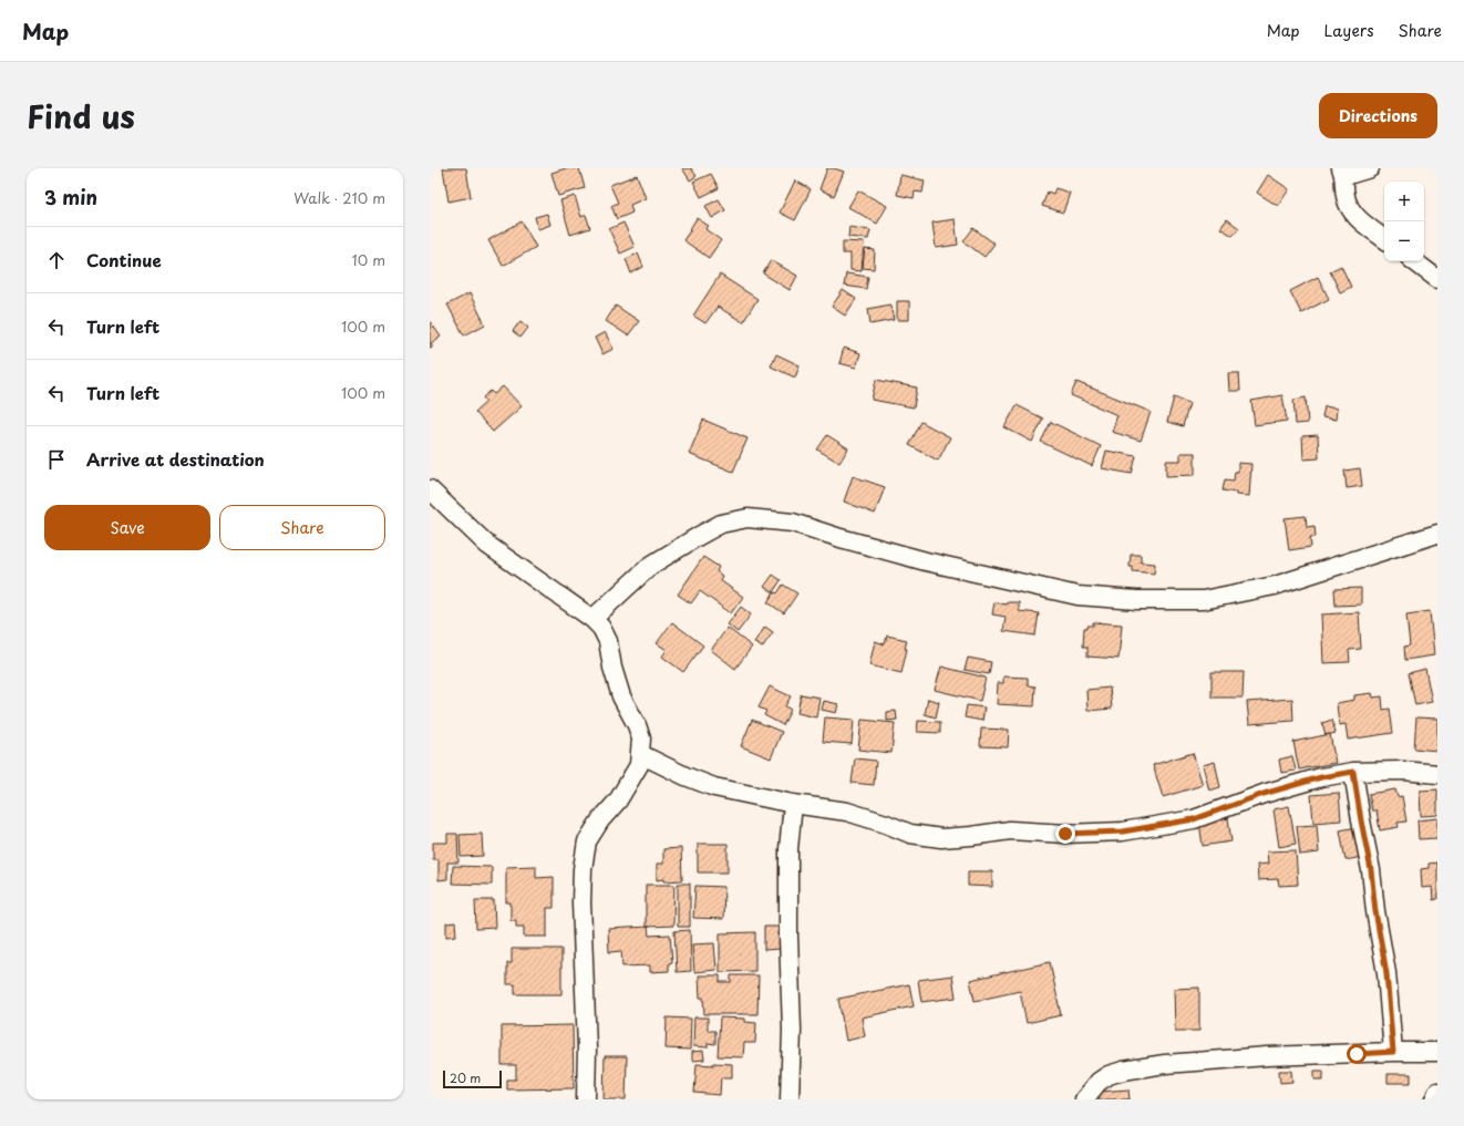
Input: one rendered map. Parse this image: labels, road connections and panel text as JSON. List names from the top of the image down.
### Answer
{
  "scale_bar": "20 m",
  "page": {
    "header": "Map",
    "nav": ["Map", "Layers", "Share"],
    "title": "Find us",
    "buttons": [
      "Directions",
      ["Save", "Share"]
    ],
    "heading": ["3 min", "Walk · 210 m"],
    "map_buttons": ["+", "−"],
    "list": [
      ["Continue", "10 m"],
      ["Turn left", "100 m"],
      ["Turn left", "100 m"],
      "Arrive at destination"
    ],
    "scale": "20 m"
  }
}
